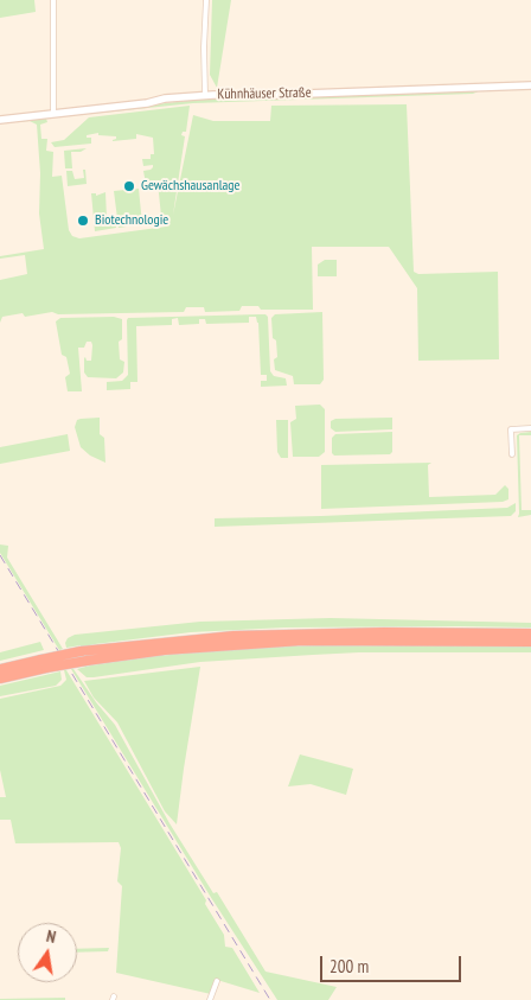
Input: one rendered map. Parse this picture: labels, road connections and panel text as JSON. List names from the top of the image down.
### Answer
{
  "streets": {
    "street": ["Kühnhäuser Straße"]
  },
  "places": ["Gewächshausanlage", "Biotechnologie"],
  "scale_bar": "200 m",
  "north": "top"
}
